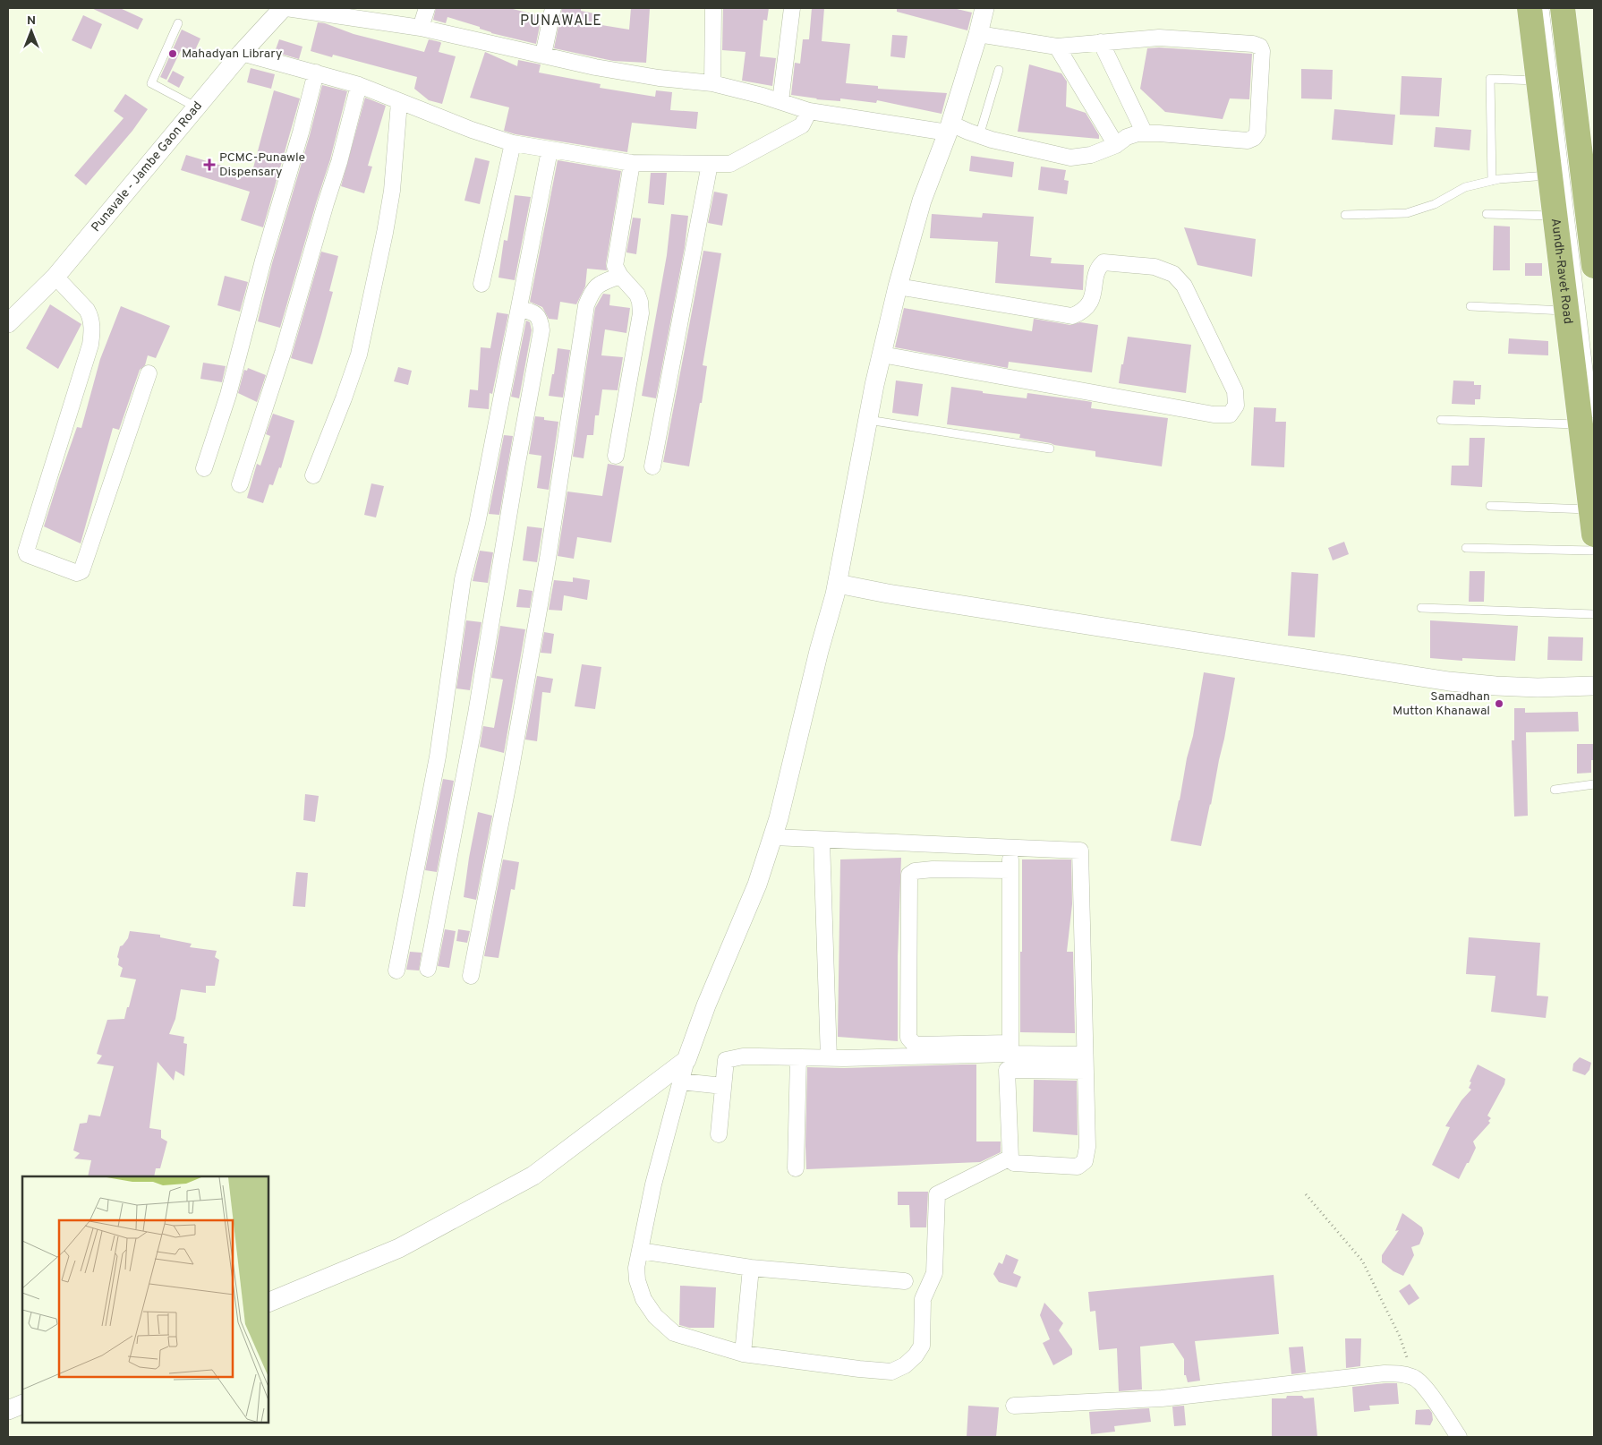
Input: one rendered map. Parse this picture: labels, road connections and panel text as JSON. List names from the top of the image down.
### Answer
{
  "streets": {
    "main road": ["Aundh-Ravet Road"],
    "street": ["Punavale - Jambe Gaon Road"]
  },
  "districts": ["PUNAWALE"],
  "places": {
    "other": ["Mahadyan Library", "Samadhan Mutton Khanawal"],
    "health": ["PCMC-Punawle Dispensary"]
  },
  "north": "top"
}
